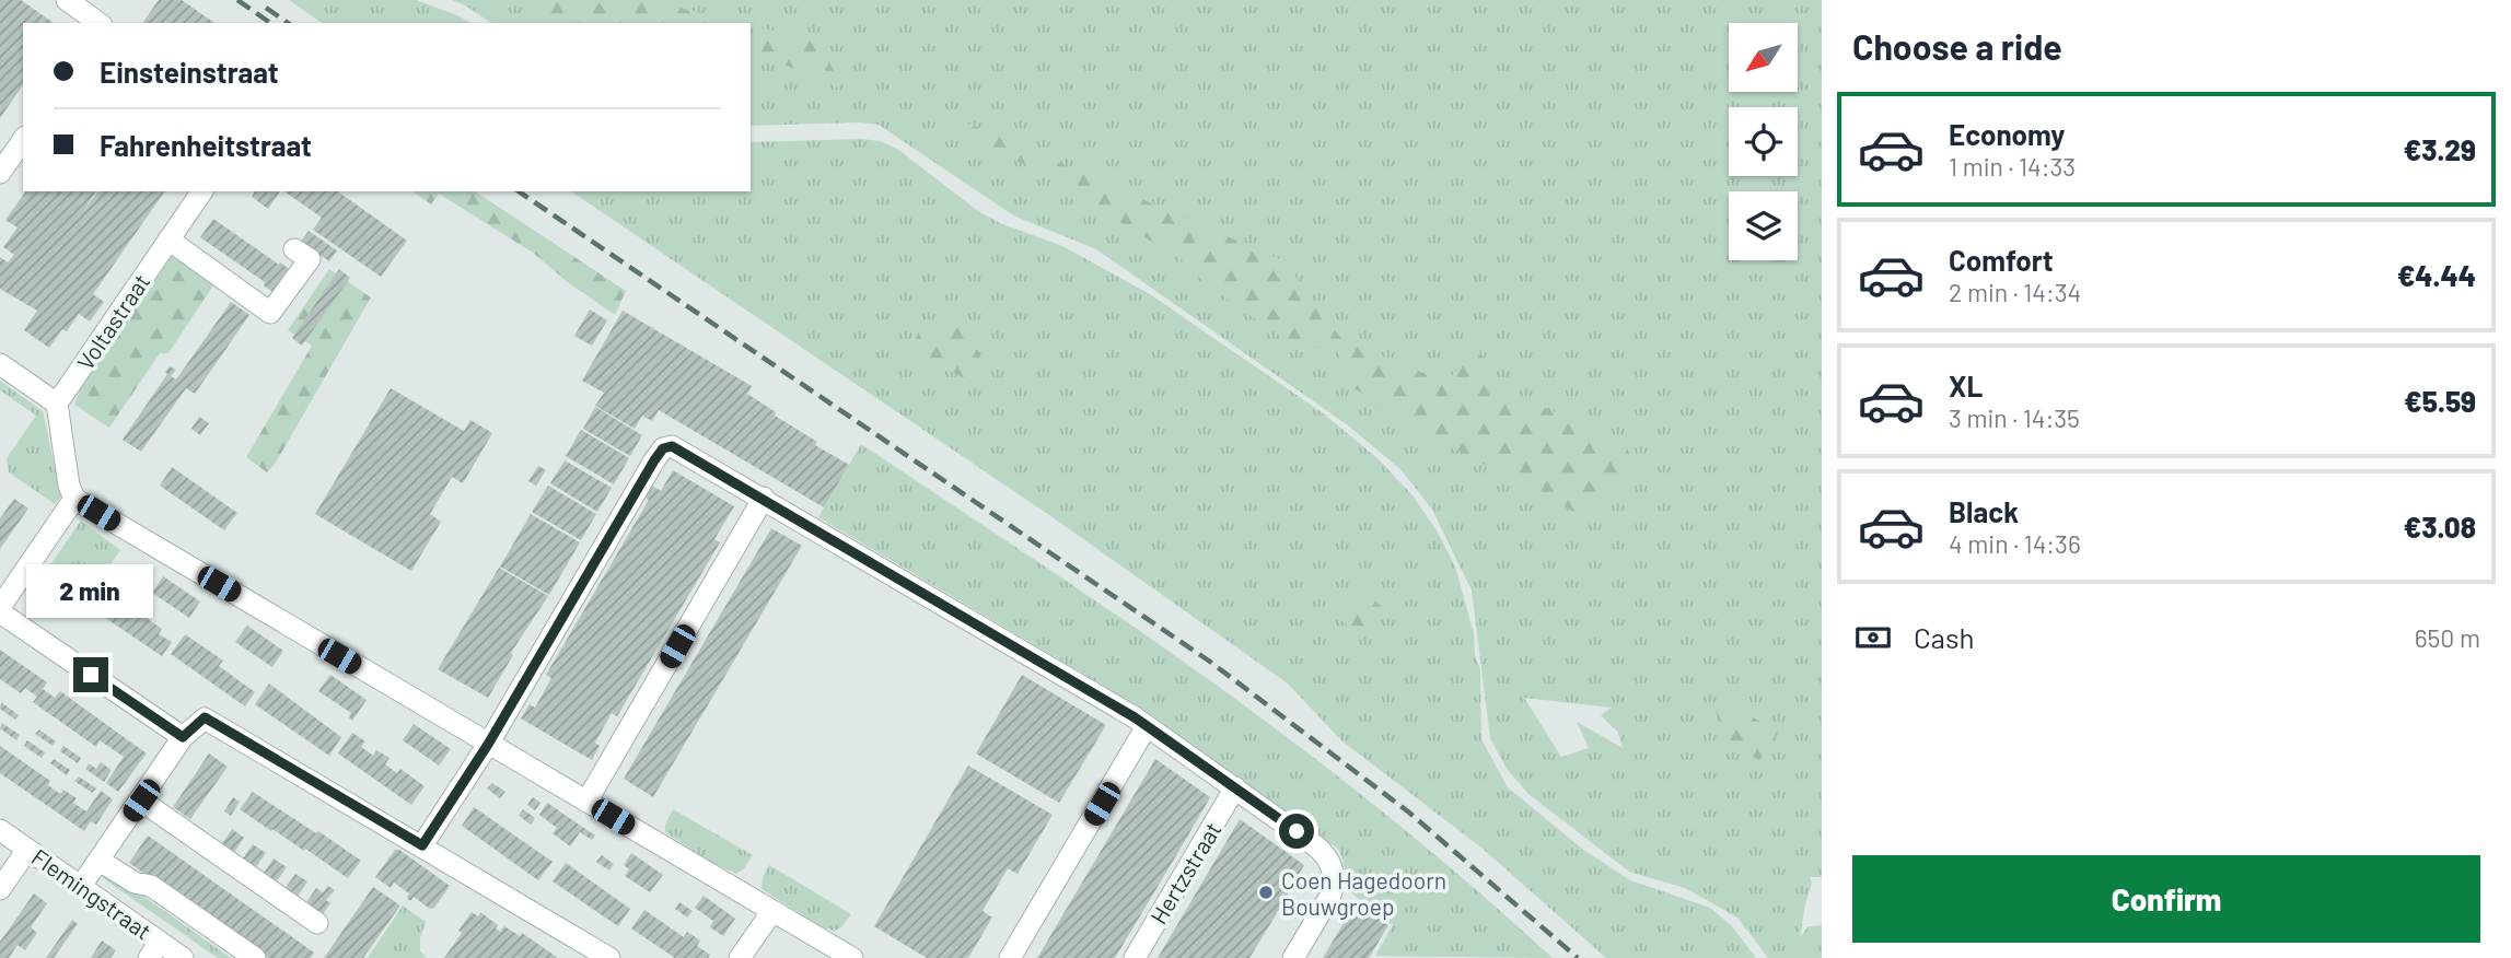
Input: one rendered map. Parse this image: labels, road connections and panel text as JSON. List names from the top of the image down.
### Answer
{
  "streets": {
    "street": ["Voltastraat", "Hertzstraat", "Flemingstraat"]
  },
  "places": ["Coen Hagedoorn Bouwgroep"],
  "north": "bottom left",
  "page": {
    "heading": "Choose a ride",
    "banner": ["Einsteinstraat", "Fahrenheitstraat"],
    "list": [
      {
        "name": "Economy",
        "note": "1 min · 14:33",
        "value": "€3.29"
      },
      {
        "name": "Comfort",
        "note": "2 min · 14:34",
        "value": "€4.44"
      },
      {
        "name": "XL",
        "note": "3 min · 14:35",
        "value": "€5.59"
      },
      {
        "name": "Black",
        "note": "4 min · 14:36",
        "value": "€3.08"
      }
    ],
    "bubble": "2 min",
    "pay": ["Cash", "650 m"],
    "buttons": "Confirm"
  }
}
